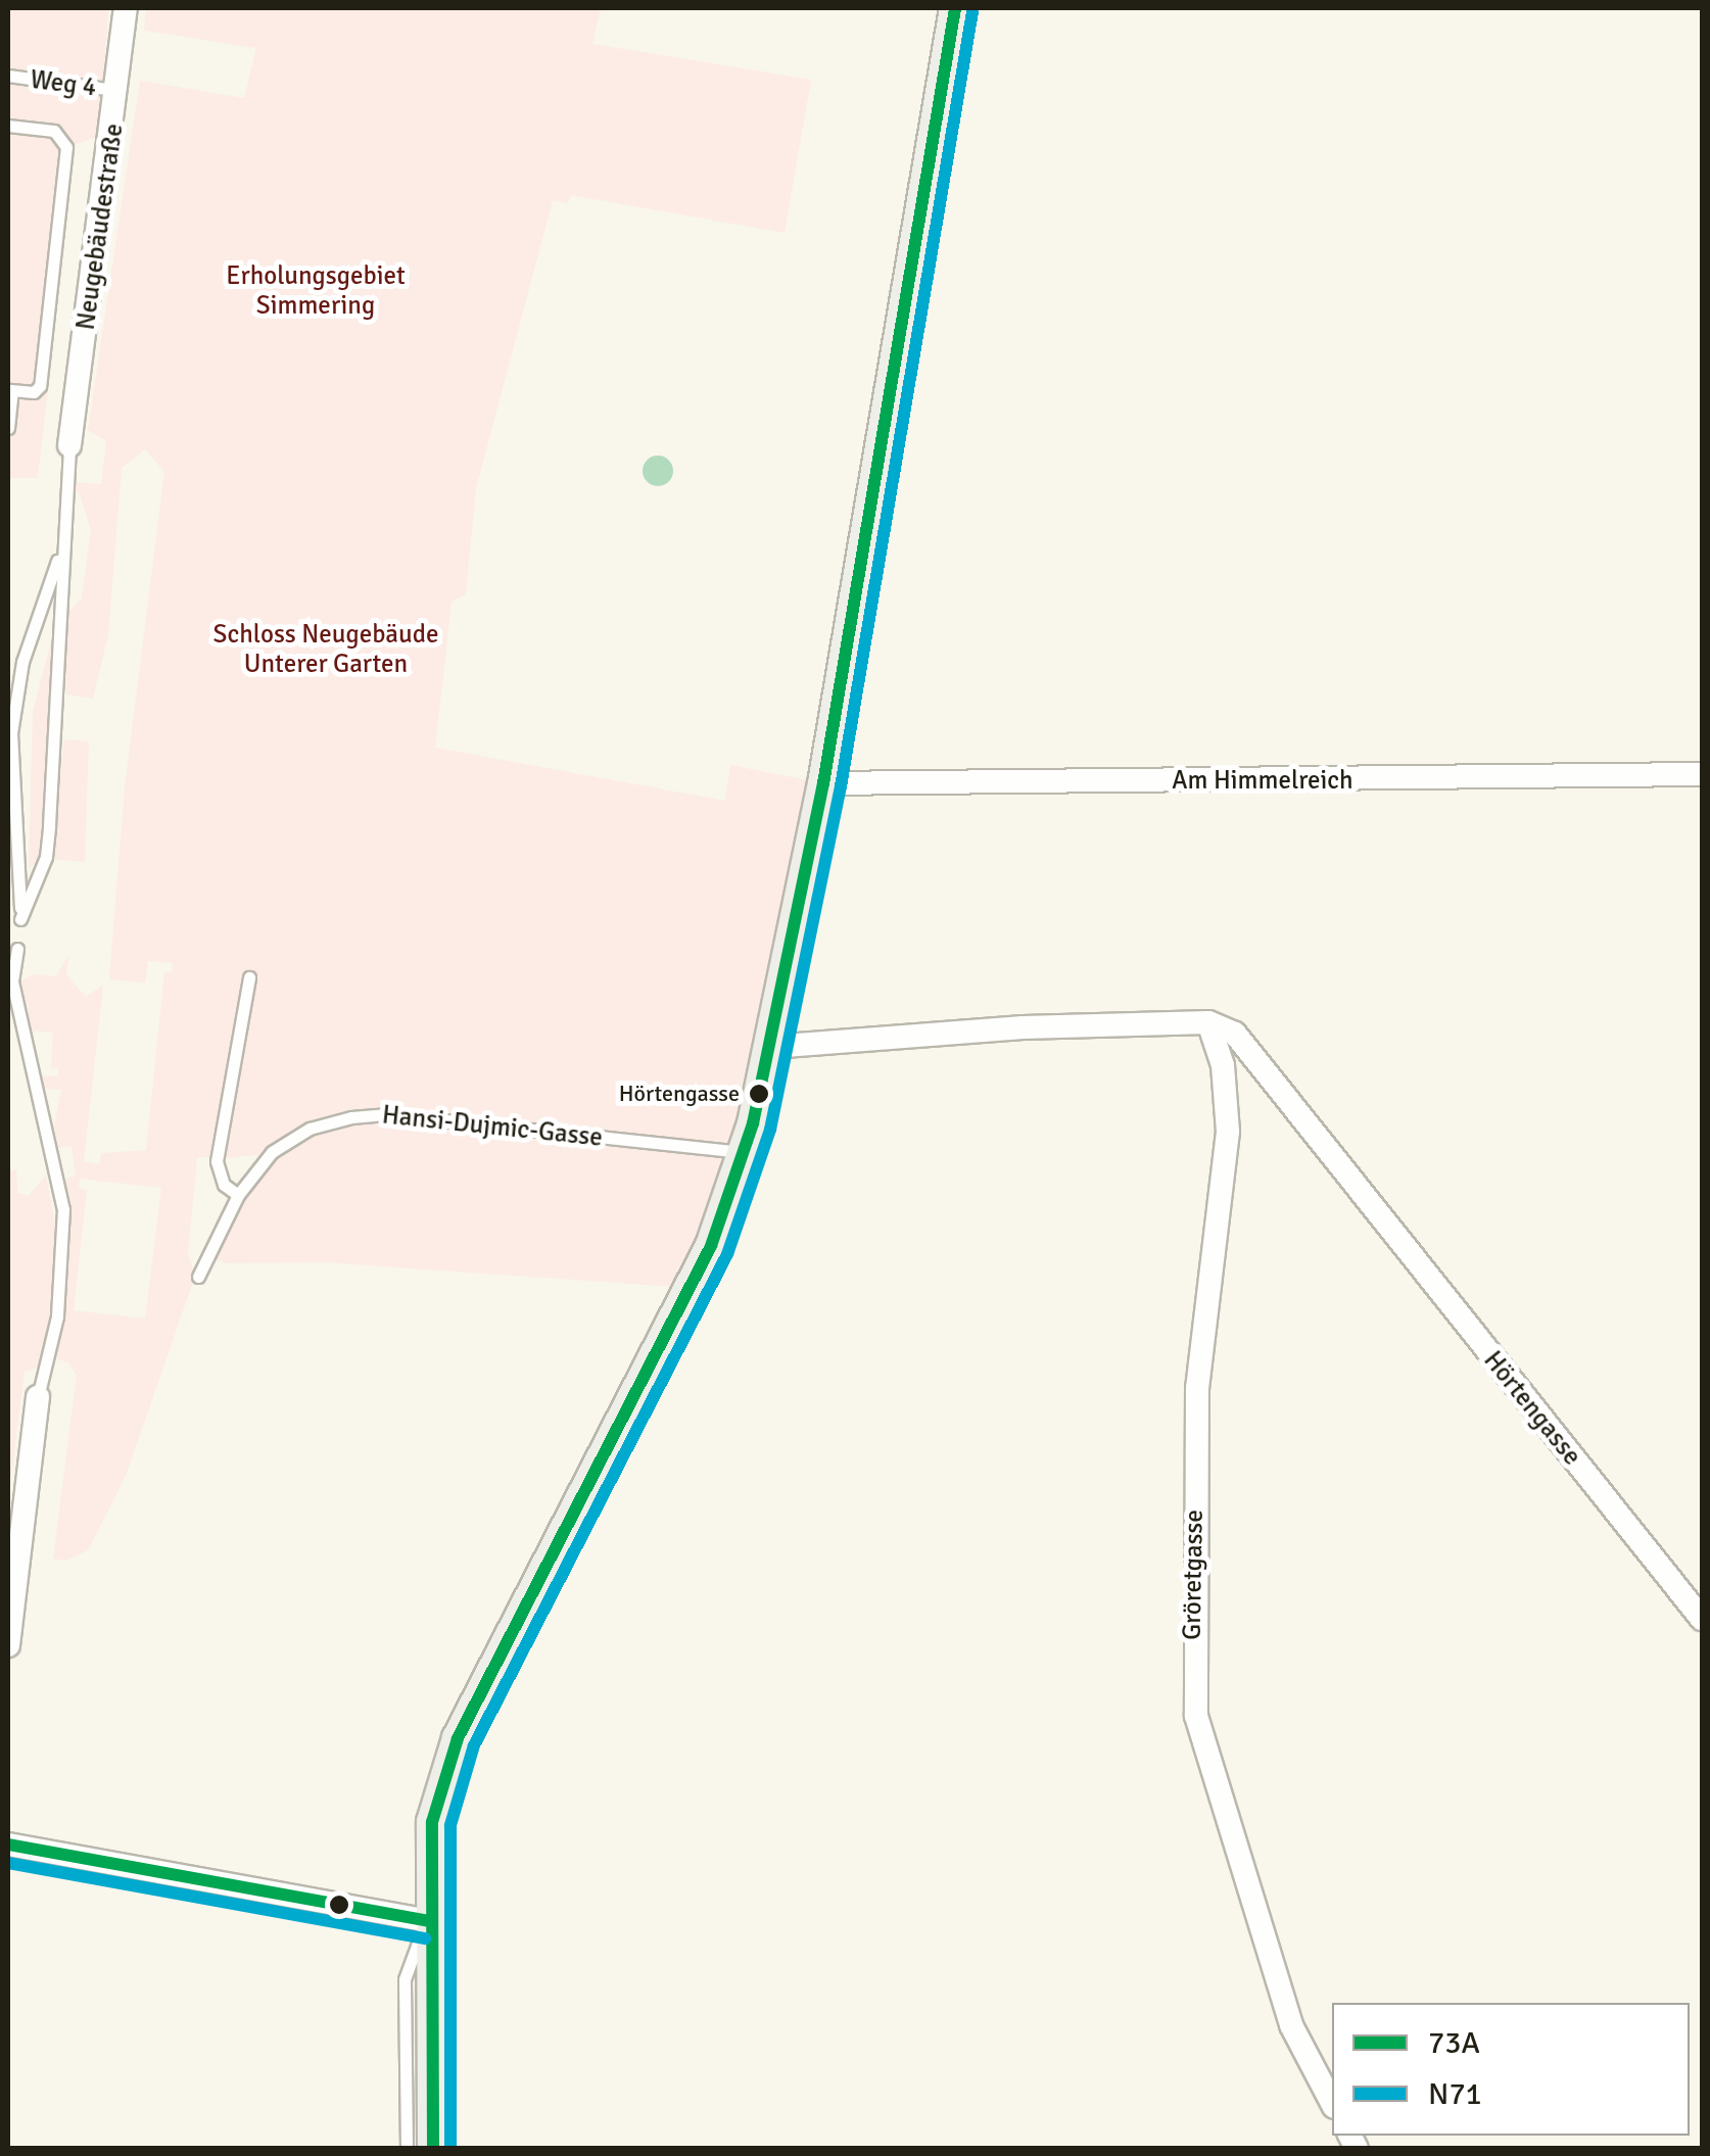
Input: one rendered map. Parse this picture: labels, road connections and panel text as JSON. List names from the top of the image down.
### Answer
{
  "streets": {
    "street": [
      "Neugebäudestraße",
      "Am Himmelreich",
      "Hörtengasse",
      "Gröretgasse"
    ],
    "lane": ["Weg 4", "Hansi-Dujmic-Gasse"]
  },
  "crossings": [
    ["Weg 4", "Neugebäudestraße"],
    ["Hörtengasse", "Gröretgasse"]
  ],
  "parks": ["Erholungsgebiet Simmering", "Schloss Neugebäude Unterer Garten"],
  "places": ["Hörtengasse"],
  "lines": ["transit line 73A", "transit line N71"],
  "legend": ["73A", "N71"]
}
